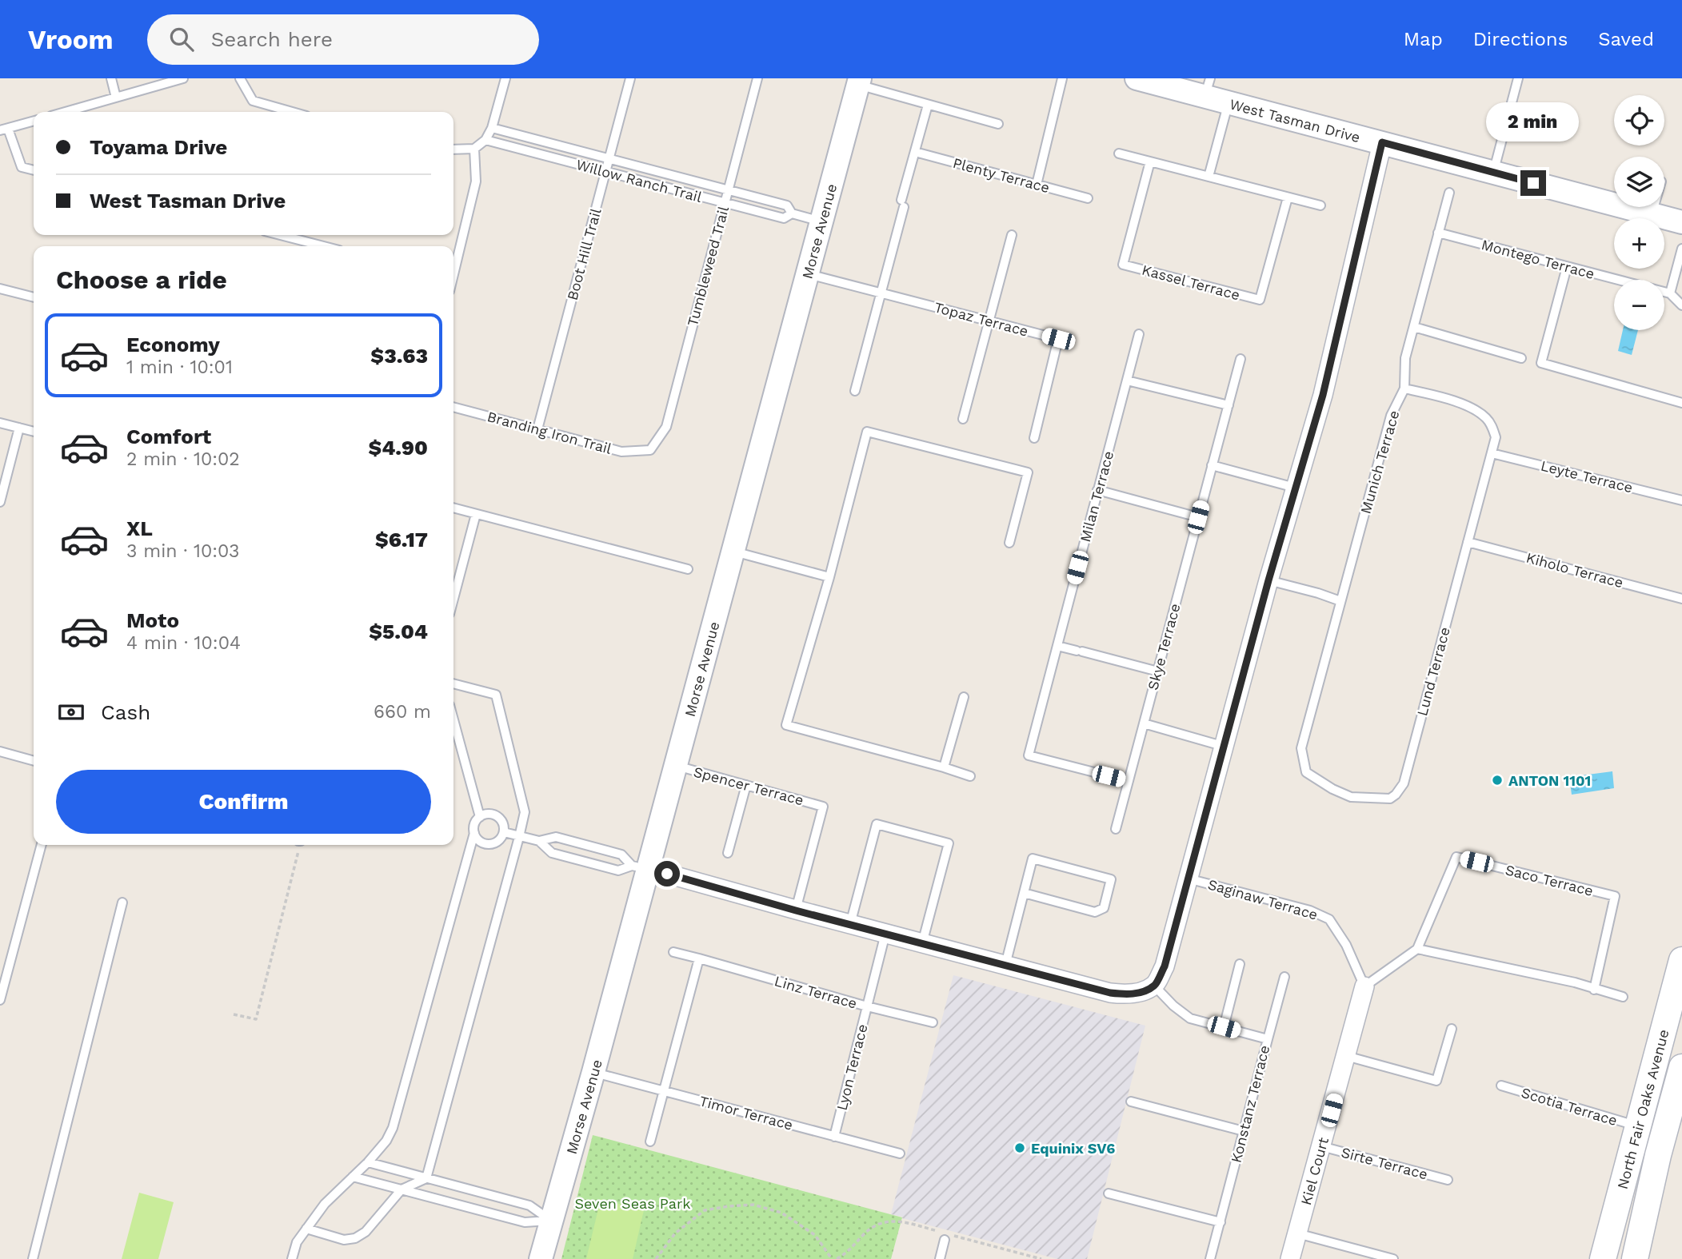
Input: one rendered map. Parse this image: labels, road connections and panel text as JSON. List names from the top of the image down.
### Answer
{
  "streets": {
    "main road": ["North Fair Oaks Avenue"],
    "street": ["West Tasman Drive", "Morse Avenue", "Kiel Court"],
    "lane": [
      "Plenty Terrace",
      "Willow Ranch Trail",
      "Boot Hill Trail",
      "Montego Terrace",
      "Tumbleweed Trail",
      "Kassel Terrace",
      "Topaz Terrace",
      "Branding Iron Trail",
      "Munich Terrace",
      "Leyte Terrace",
      "Milan Terrace",
      "Kiholo Terrace",
      "Skye Terrace",
      "Lund Terrace",
      "Spencer Terrace",
      "Saco Terrace",
      "Saginaw Terrace",
      "Linz Terrace",
      "Lyon Terrace",
      "Konstanz Terrace",
      "Scotia Terrace",
      "Timor Terrace",
      "Sirte Terrace"
    ]
  },
  "crossings": [
    ["Willow Ranch Trail", "Morse Avenue"],
    ["Willow Ranch Trail", "Boot Hill Trail"],
    ["Willow Ranch Trail", "Tumbleweed Trail"],
    ["Morse Avenue", "Topaz Terrace"],
    ["Morse Avenue", "Spencer Terrace"],
    ["Morse Avenue", "Timor Terrace"],
    ["Boot Hill Trail", "Branding Iron Trail"],
    ["Montego Terrace", "Munich Terrace"],
    ["Tumbleweed Trail", "Branding Iron Trail"],
    ["Munich Terrace", "Lund Terrace"],
    ["Leyte Terrace", "Lund Terrace"],
    ["Milan Terrace", "Skye Terrace"],
    ["Kiholo Terrace", "Lund Terrace"],
    ["Saginaw Terrace", "Kiel Court"],
    ["Linz Terrace", "Lyon Terrace"],
    ["Lyon Terrace", "Timor Terrace"],
    ["Scotia Terrace", "North Fair Oaks Avenue"],
    ["Sirte Terrace", "Kiel Court"]
  ],
  "parks": ["Seven Seas Park"],
  "places": ["ANTON 1101", "Equinix SV6"],
  "page": {
    "header": "Vroom",
    "search": "Search here",
    "nav": ["Map", "Directions", "Saved"],
    "map_buttons": ["+", "−"],
    "bubble": "2 min",
    "banner": ["Toyama Drive", "West Tasman Drive"],
    "heading": "Choose a ride",
    "list": [
      {
        "name": "Economy",
        "note": "1 min · 10:01",
        "value": "$3.63"
      },
      {
        "name": "Comfort",
        "note": "2 min · 10:02",
        "value": "$4.90"
      },
      {
        "name": "XL",
        "note": "3 min · 10:03",
        "value": "$6.17"
      },
      {
        "name": "Moto",
        "note": "4 min · 10:04",
        "value": "$5.04"
      }
    ],
    "pay": ["Cash", "660 m"],
    "buttons": "Confirm"
  }
}
